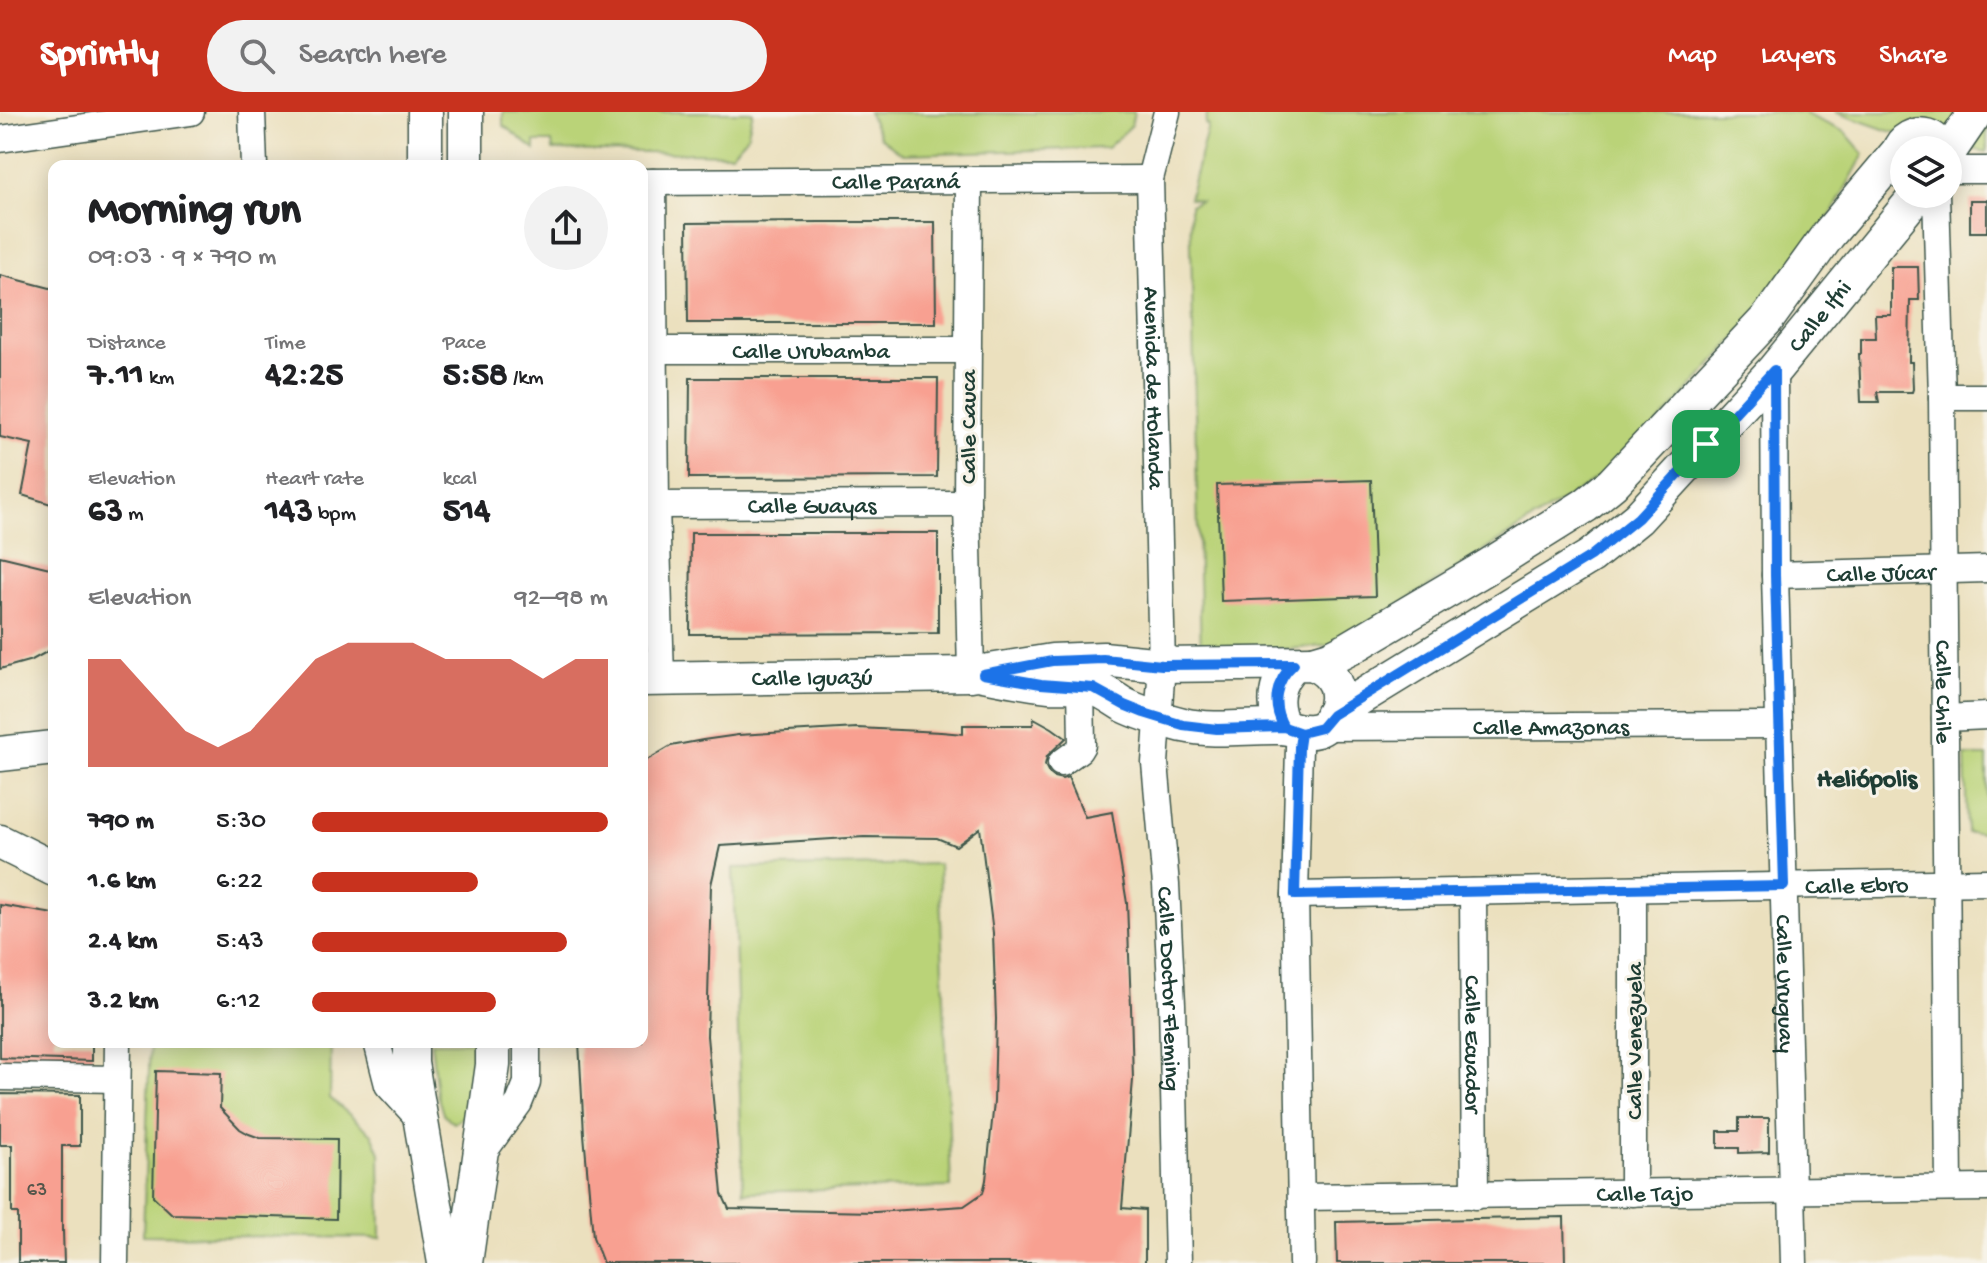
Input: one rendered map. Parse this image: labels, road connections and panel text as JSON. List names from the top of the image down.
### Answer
{
  "streets": {
    "main road": ["Calle Ifni", "Calle Iguazú"],
    "street": [
      "Calle Paraná",
      "Calle Urubamba",
      "Avenida de Holanda",
      "Calle Cauca",
      "Calle Guayas",
      "Calle Júcar",
      "Calle Chile",
      "Calle Amazonas",
      "Calle Ebro",
      "Calle Uruguay",
      "Calle Doctor Fleming",
      "Calle Venezuela",
      "Calle Ecuador",
      "Calle Tajo"
    ]
  },
  "crossings": [
    ["Calle Paraná", "Avenida de Holanda"],
    ["Calle Paraná", "Calle Cauca"],
    ["Calle Ifni", "Calle Iguazú"],
    ["Calle Ifni", "Calle Amazonas"],
    ["Calle Ifni", "Calle Uruguay"],
    ["Calle Urubamba", "Calle Cauca"],
    ["Avenida de Holanda", "Calle Iguazú"],
    ["Avenida de Holanda", "Calle Doctor Fleming"],
    ["Calle Cauca", "Calle Guayas"],
    ["Calle Cauca", "Calle Iguazú"],
    ["Calle Júcar", "Calle Chile"],
    ["Calle Júcar", "Calle Uruguay"],
    ["Calle Iguazú", "Calle Amazonas"],
    ["Calle Iguazú", "Calle Doctor Fleming"],
    ["Calle Chile", "Calle Ebro"],
    ["Calle Chile", "Calle Tajo"],
    ["Calle Amazonas", "Calle Uruguay"],
    ["Calle Ebro", "Calle Uruguay"],
    ["Calle Ebro", "Calle Venezuela"],
    ["Calle Ebro", "Calle Ecuador"],
    ["Calle Uruguay", "Calle Tajo"],
    ["Calle Venezuela", "Calle Tajo"],
    ["Calle Ecuador", "Calle Tajo"]
  ],
  "districts": ["Heliópolis"],
  "house_numbers": ["63"],
  "page": {
    "header": "Sprintly",
    "search": "Search here",
    "nav": ["Map", "Layers", "Share"],
    "heading": ["Morning run", "09:03 · 9 × 790 m"],
    "stats": [
      ["Distance", "7.11 km"],
      ["Time", "42:25"],
      ["Pace", "5:58 /km"],
      ["Elevation", "63 m"],
      ["Heart rate", "143 bpm"],
      ["kcal", "514"]
    ],
    "chart": ["Elevation", "92–98 m"],
    "list": [
      {
        "name": "790 m",
        "note": "5:30"
      },
      {
        "name": "1.6 km",
        "note": "6:22"
      },
      {
        "name": "2.4 km",
        "note": "5:43"
      },
      {
        "name": "3.2 km",
        "note": "6:12"
      }
    ]
  }
}
